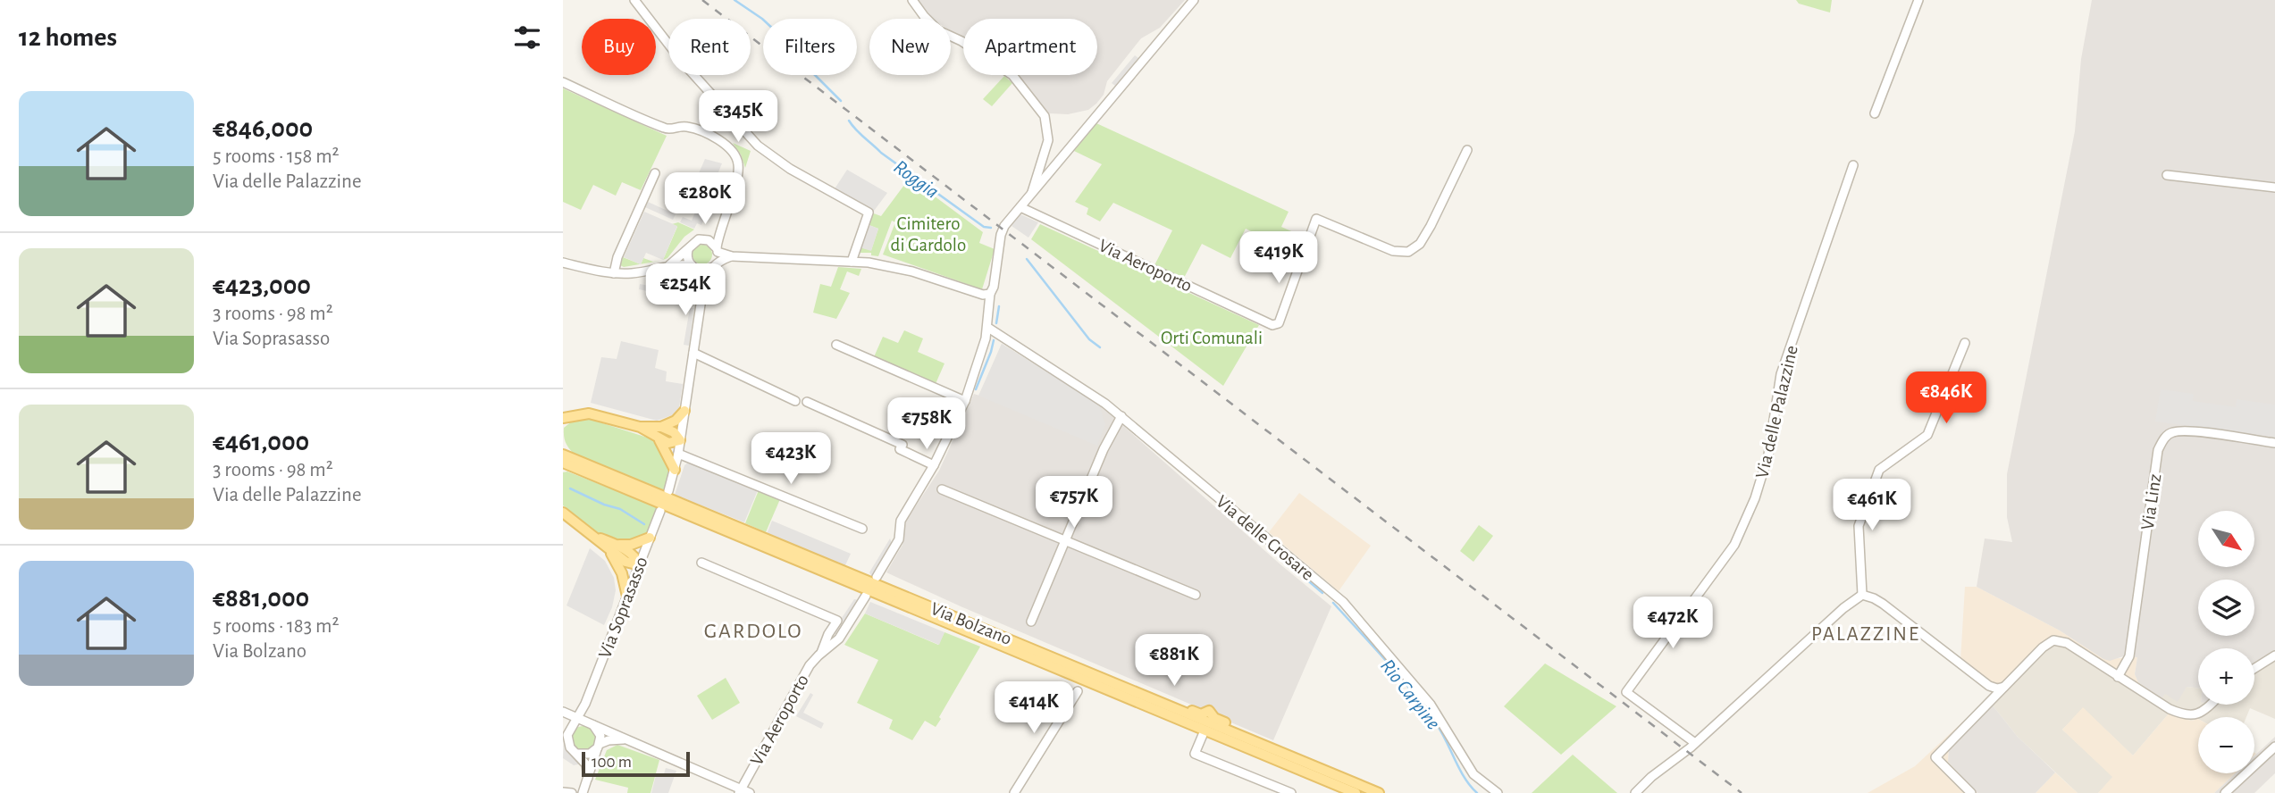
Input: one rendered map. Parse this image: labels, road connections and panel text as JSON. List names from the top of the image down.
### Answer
{
  "streets": {
    "main road": ["Via Bolzano"],
    "street": [
      "Via Aeroporto",
      "Via delle Palazzine",
      "Via Linz",
      "Via delle Crosare",
      "Via Soprasasso"
    ]
  },
  "districts": ["GARDOLO", "PALAZZINE"],
  "water": ["Roggia", "Rio Carpine"],
  "parks": ["Cimitero di Gardolo", "Orti Comunali"],
  "scale_bar": "100 m",
  "north": "bottom right",
  "page": {
    "heading": "12 homes",
    "chip": [
      "Buy",
      "Rent",
      "Filters",
      "New",
      "Apartment"
    ],
    "list": [
      {
        "name": "€846,000",
        "note": "5 rooms · 158 m² · Via delle Palazzine"
      },
      {
        "name": "€423,000",
        "note": "3 rooms · 98 m² · Via Soprasasso"
      },
      {
        "name": "€461,000",
        "note": "3 rooms · 98 m² · Via delle Palazzine"
      },
      {
        "name": "€881,000",
        "note": "5 rooms · 183 m² · Via Bolzano"
      }
    ],
    "price": [
      "€345K",
      "€280K",
      "€419K",
      "€254K",
      "€846K",
      "€758K",
      "€423K",
      "€757K",
      "€461K",
      "€472K",
      "€881K",
      "€414K"
    ],
    "map_buttons": ["+", "−"],
    "scale": "100 m"
  }
}
